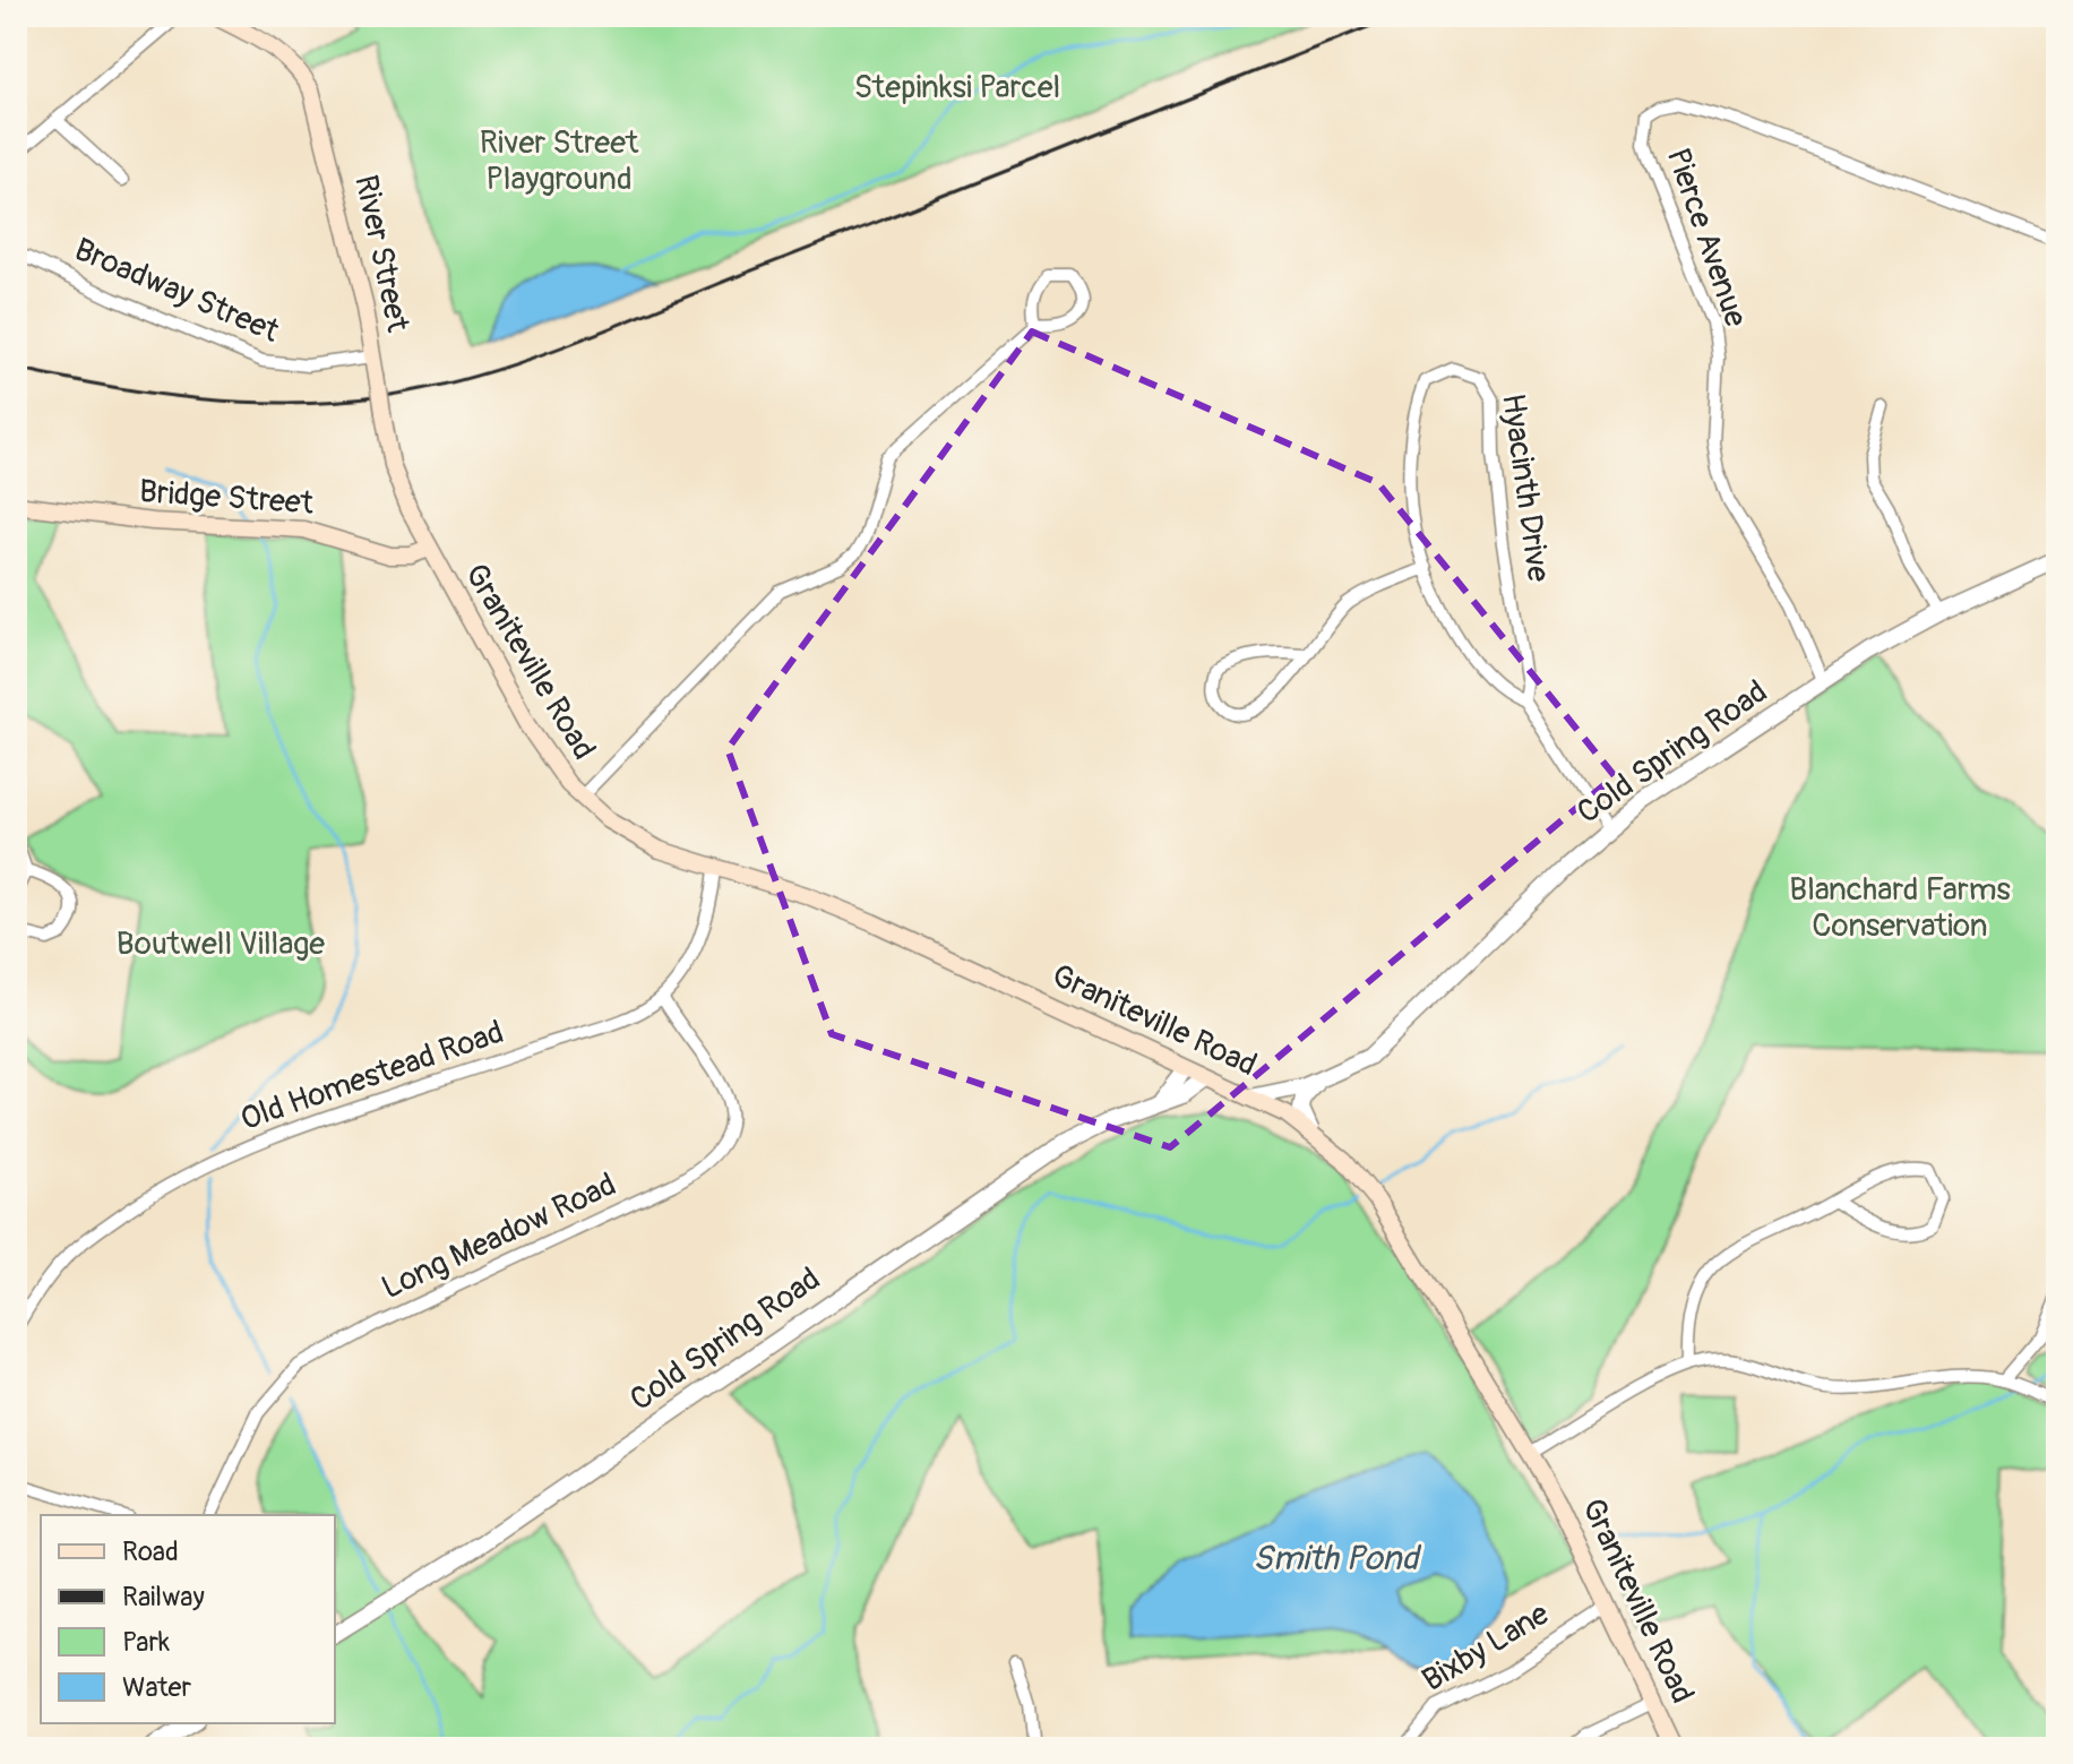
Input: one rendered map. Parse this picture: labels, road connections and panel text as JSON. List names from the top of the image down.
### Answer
{
  "streets": {
    "main road": ["River Street", "Bridge Street", "Graniteville Road"],
    "street": [
      "Pierce Avenue",
      "Broadway Street",
      "Hyacinth Drive",
      "Cold Spring Road",
      "Old Homestead Road",
      "Long Meadow Road",
      "Bixby Lane"
    ]
  },
  "crossings": [
    ["Pierce Avenue", "Cold Spring Road"],
    ["River Street", "Broadway Street"],
    ["River Street", "Bridge Street"],
    ["River Street", "Graniteville Road"],
    ["Hyacinth Drive", "Cold Spring Road"],
    ["Bridge Street", "Graniteville Road"],
    ["Graniteville Road", "Cold Spring Road"],
    ["Graniteville Road", "Old Homestead Road"],
    ["Graniteville Road", "Bixby Lane"],
    ["Old Homestead Road", "Long Meadow Road"]
  ],
  "water": ["Smith Pond"],
  "parks": [
    "Stepinksi Parcel",
    "River Street Playground",
    "Blanchard Farms Conservation",
    "Boutwell Village"
  ],
  "legend": [
    "Road",
    "Railway",
    "Park",
    "Water"
  ]
}
